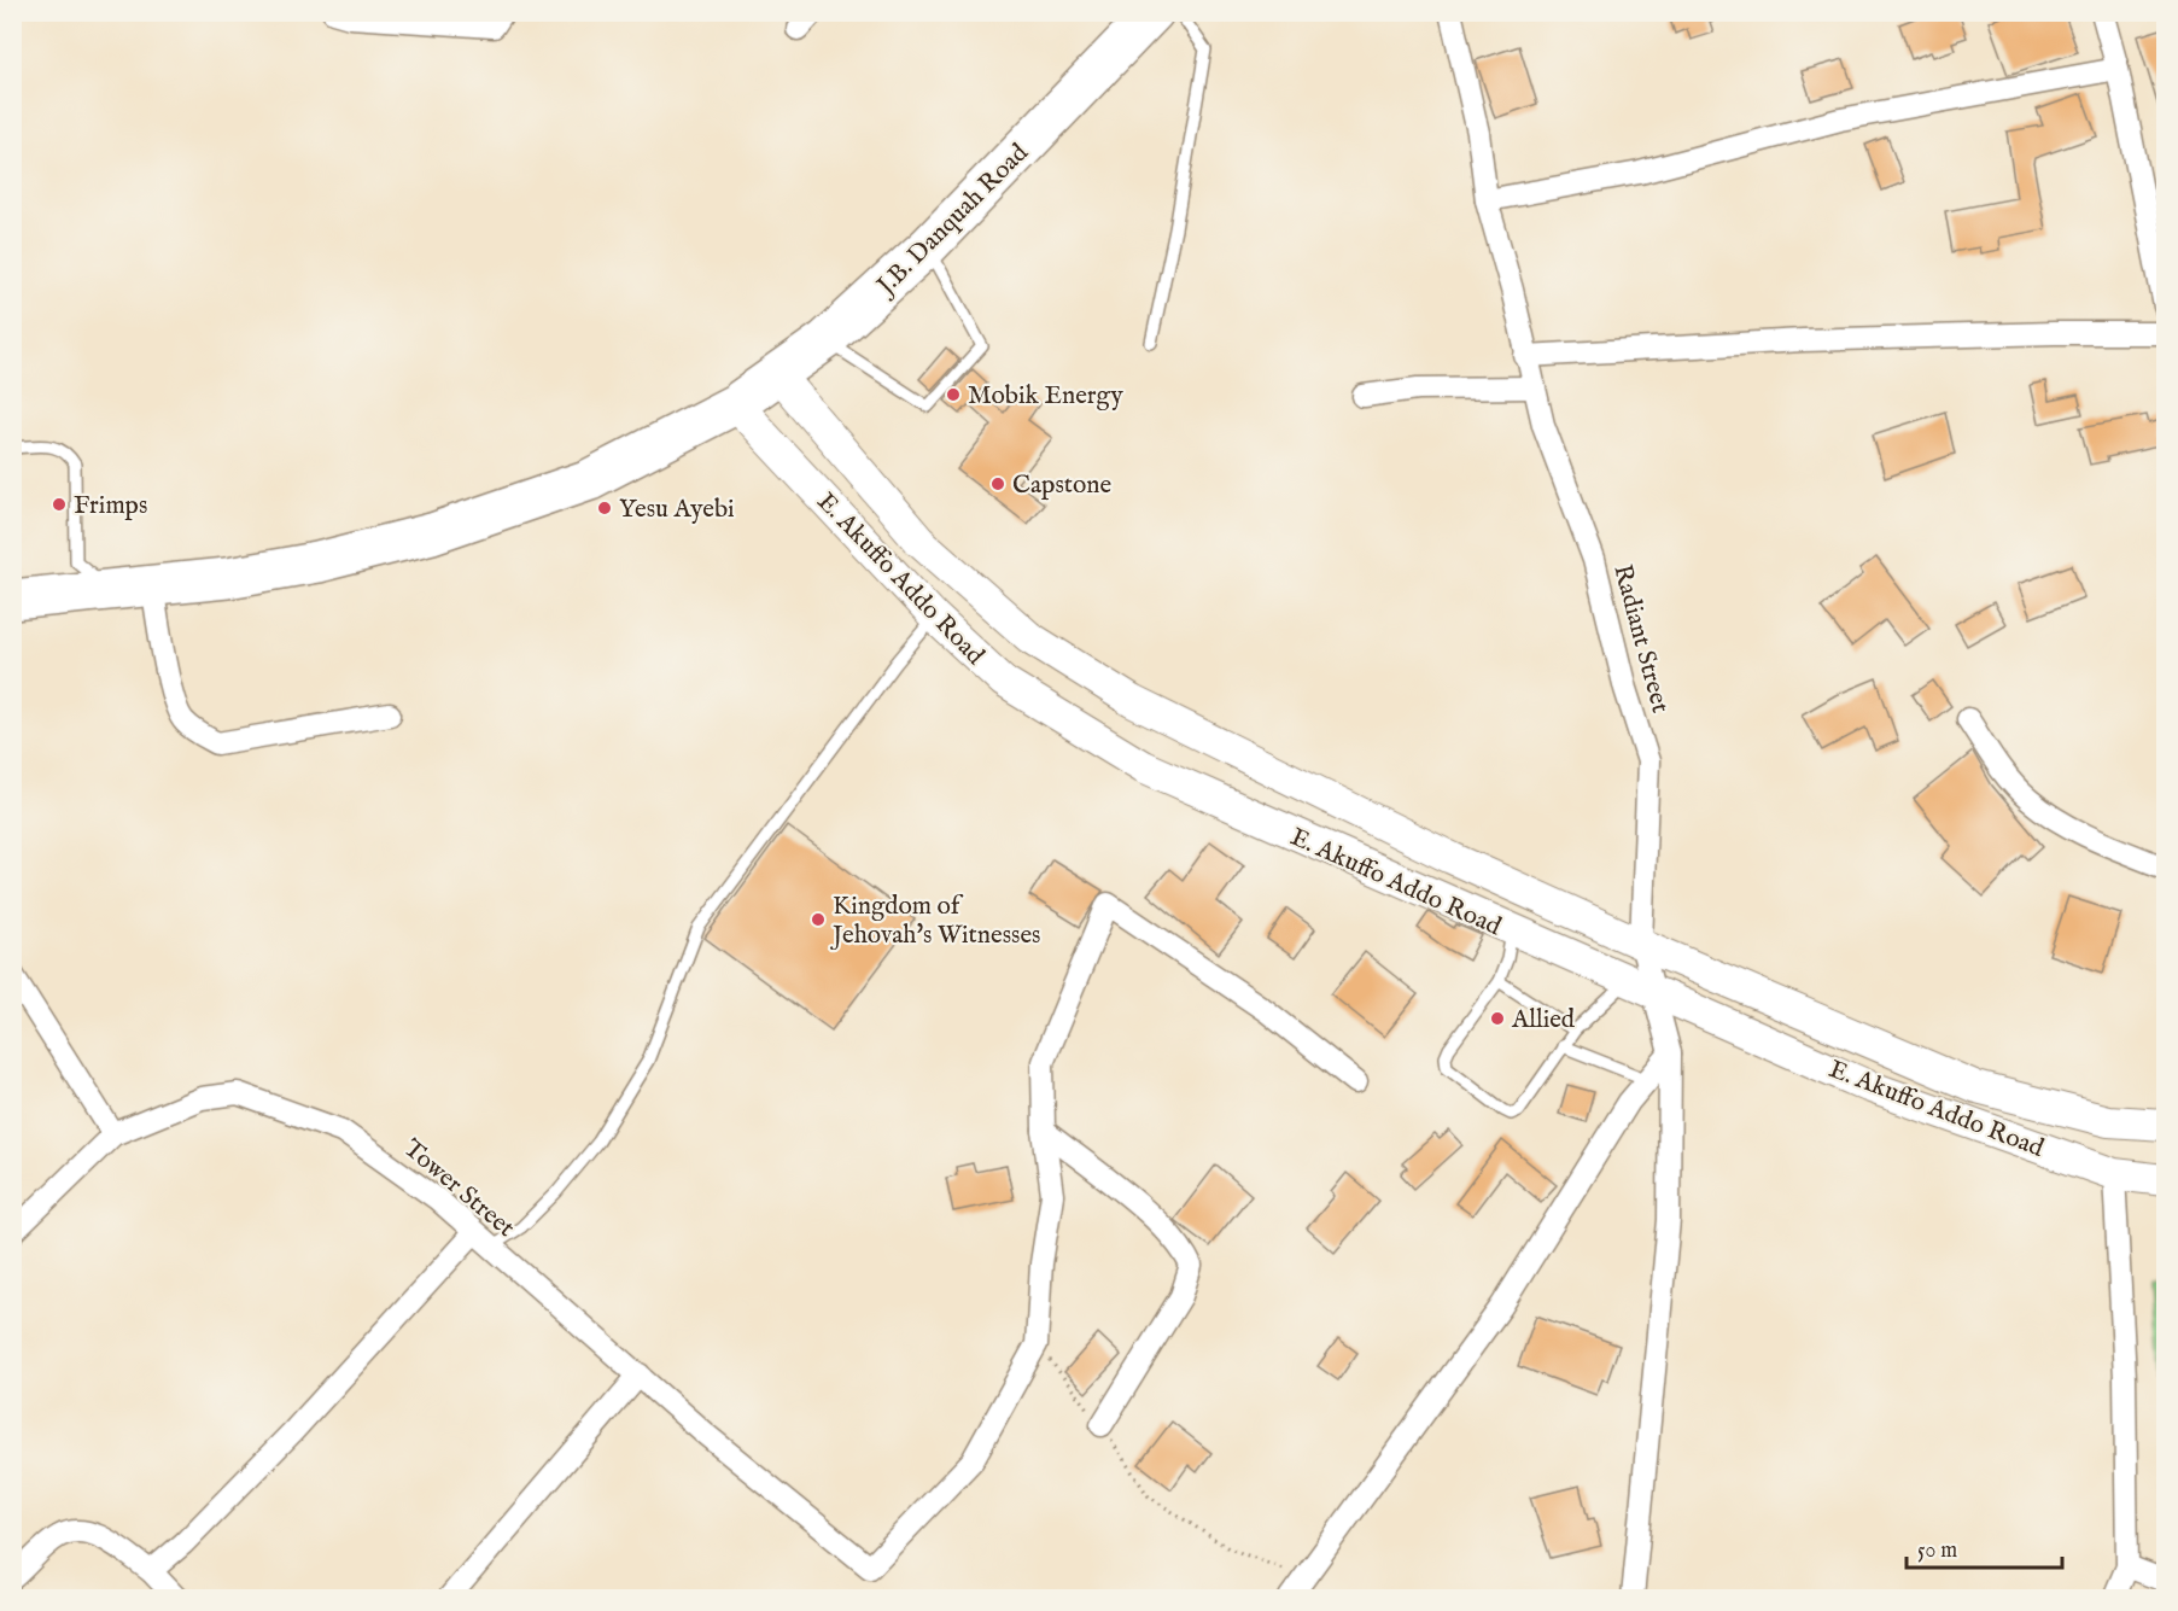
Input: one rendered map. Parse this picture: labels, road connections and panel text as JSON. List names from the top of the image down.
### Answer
{
  "streets": {
    "highway": ["J.B. Danquah Road"],
    "main road": ["E. Akuffo Addo Road"],
    "street": ["Radiant Street", "Tower Street"]
  },
  "crossings": [
    ["J.B. Danquah Road", "E. Akuffo Addo Road"],
    ["E. Akuffo Addo Road", "Radiant Street"]
  ],
  "places": [
    "Mobik Energy",
    "Capstone",
    "Frimps",
    "Yesu Ayebi",
    "Kingdom of Jehovah's Witnesses",
    "Allied"
  ],
  "scale_bar": "50 m"
}
